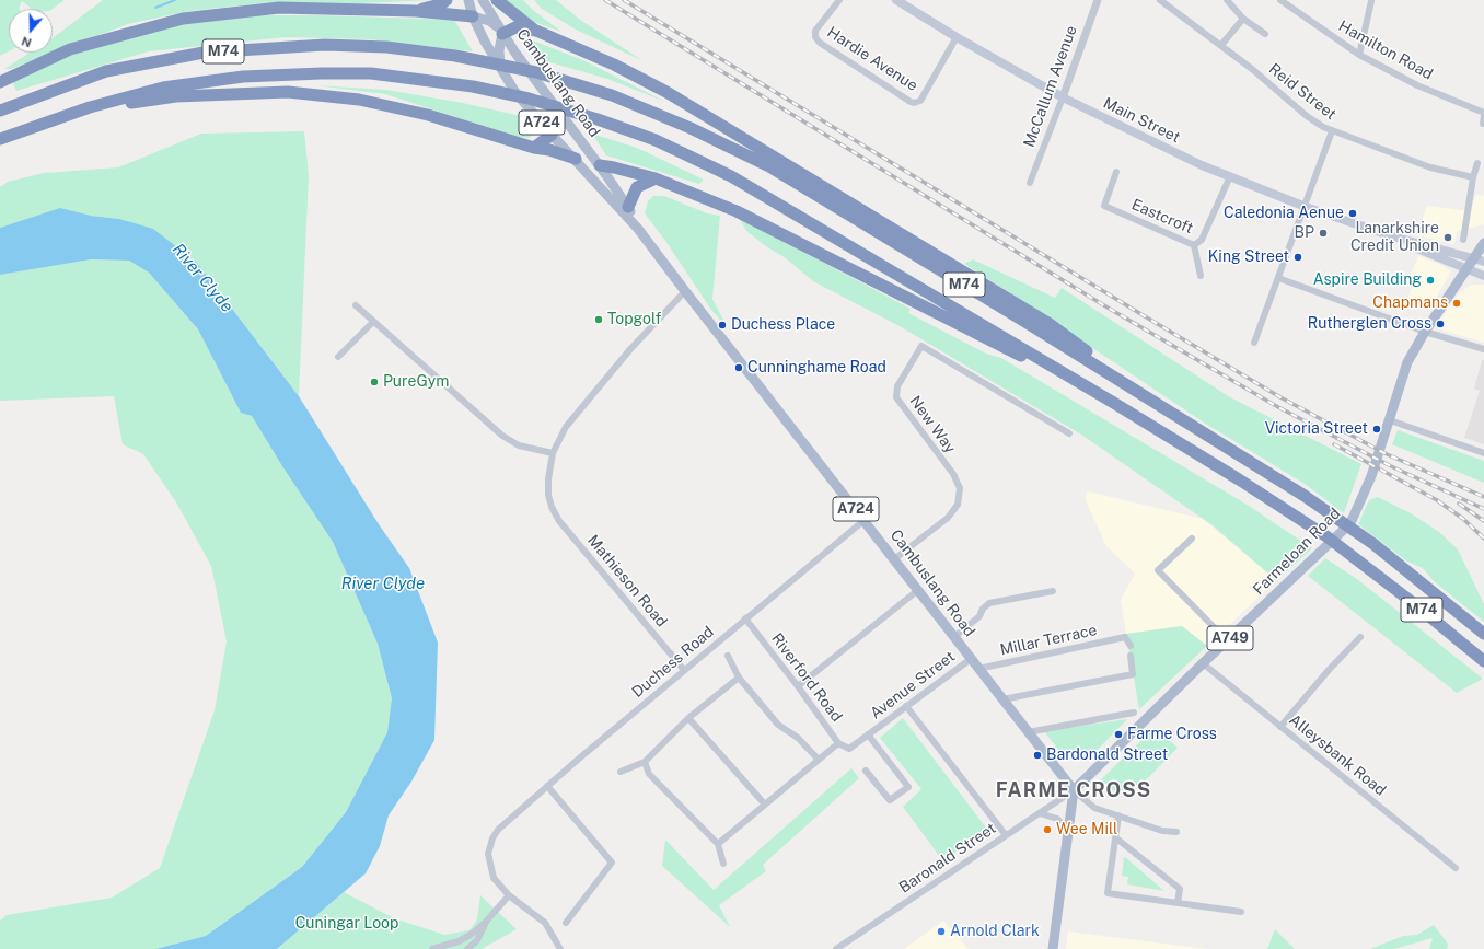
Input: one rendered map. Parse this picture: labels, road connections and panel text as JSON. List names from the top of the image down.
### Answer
{
  "streets": {
    "highway": ["M74"],
    "main road": [
      "Cambuslang Road",
      "Main Street",
      "A724",
      "Farmeloan Road",
      "A749"
    ],
    "street": [
      "Hamilton Road",
      "Hardie Avenue",
      "McCallum Avenue",
      "Reid Street",
      "Eastcroft",
      "New Way",
      "Mathieson Road",
      "Millar Terrace",
      "Duchess Road",
      "Riverford Road",
      "Avenue Street",
      "Alleysbank Road",
      "Baronald Street"
    ]
  },
  "crossings": [
    ["M74", "Cambuslang Road"],
    ["Hardie Avenue", "Main Street"],
    ["Cambuslang Road", "New Way"],
    ["Cambuslang Road", "Farmeloan Road"],
    ["Cambuslang Road", "Millar Terrace"],
    ["Cambuslang Road", "Duchess Road"],
    ["Cambuslang Road", "Avenue Street"],
    ["Cambuslang Road", "Baronald Street"],
    ["McCallum Avenue", "Main Street"],
    ["Main Street", "Eastcroft"],
    ["Main Street", "Farmeloan Road"],
    ["Main Street", "A749"],
    ["Farmeloan Road", "A749"],
    ["Farmeloan Road", "Alleysbank Road"],
    ["Farmeloan Road", "Baronald Street"],
    ["Mathieson Road", "Duchess Road"],
    ["Duchess Road", "Riverford Road"],
    ["Riverford Road", "Avenue Street"]
  ],
  "districts": ["FARME CROSS"],
  "water": ["River Clyde"],
  "parks": ["Cuningar Loop"],
  "places": [
    "Caledonia Aenue",
    "BP",
    "Lanarkshire Credit Union",
    "King Street",
    "Aspire Building",
    "Chapmans",
    "Topgolf",
    "Rutherglen Cross",
    "Duchess Place",
    "Cunninghame Road",
    "PureGym",
    "Victoria Street",
    "Farme Cross",
    "Bardonald Street",
    "Wee Mill",
    "Arnold Clark"
  ],
  "north": "bottom"
}
